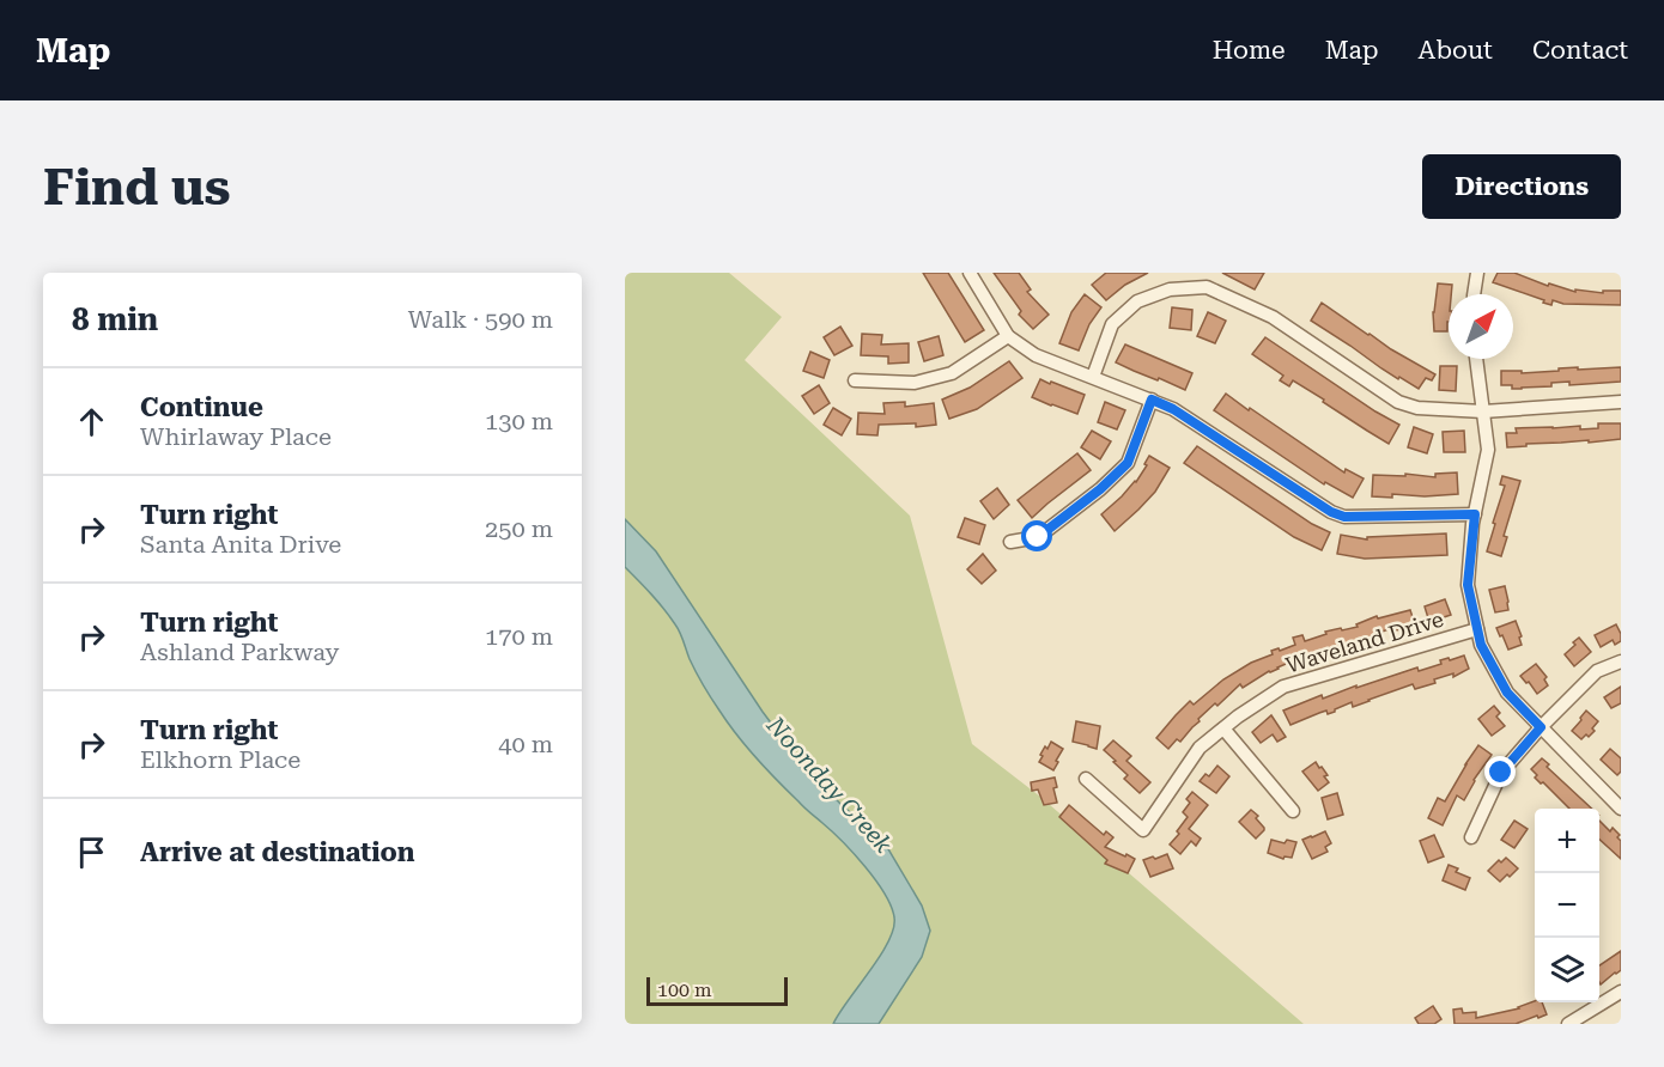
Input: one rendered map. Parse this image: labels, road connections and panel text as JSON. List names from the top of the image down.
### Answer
{
  "streets": {
    "street": ["Waveland Drive"]
  },
  "water": ["Noonday Creek"],
  "scale_bar": "100 m",
  "north": "top right",
  "page": {
    "header": "Map",
    "nav": [
      "Home",
      "Map",
      "About",
      "Contact"
    ],
    "buttons": "Directions",
    "title": "Find us",
    "heading": ["8 min", "Walk · 590 m"],
    "list": [
      ["Continue", "Whirlaway Place", "130 m"],
      ["Turn right", "Santa Anita Drive", "250 m"],
      ["Turn right", "Ashland Parkway", "170 m"],
      ["Turn right", "Elkhorn Place", "40 m"],
      "Arrive at destination"
    ],
    "map_buttons": ["+", "−"],
    "scale": "100 m"
  }
}
